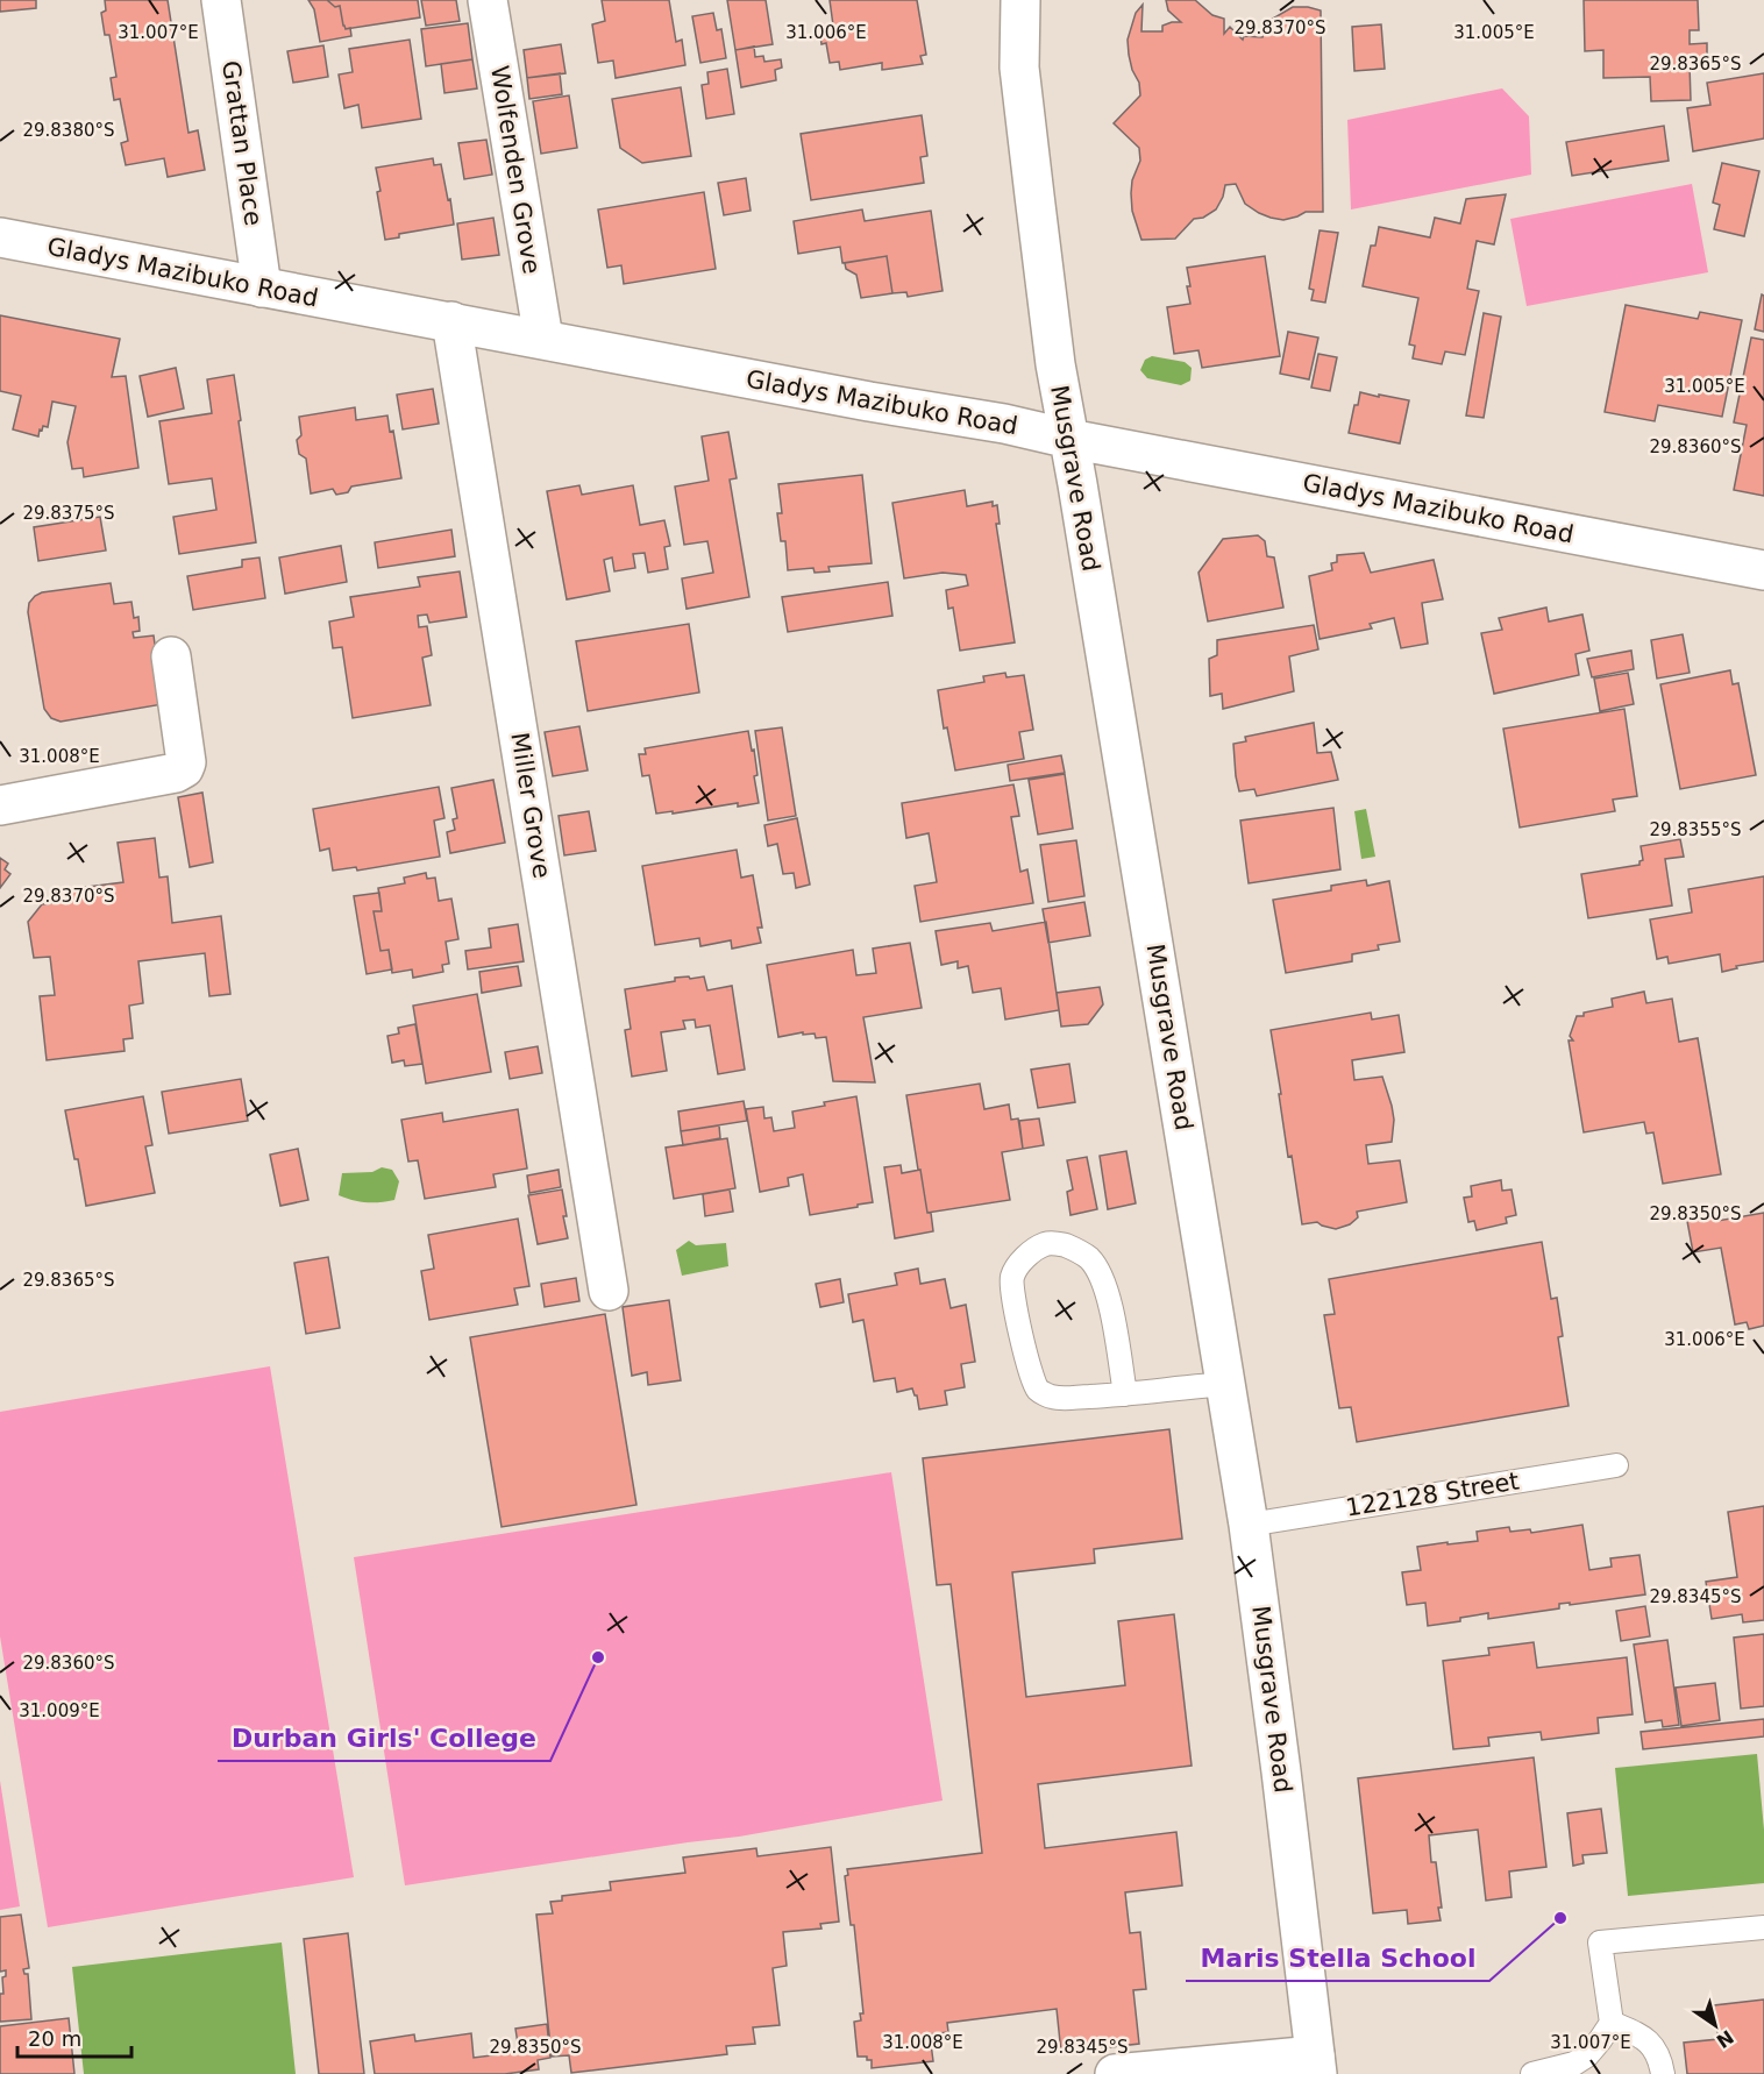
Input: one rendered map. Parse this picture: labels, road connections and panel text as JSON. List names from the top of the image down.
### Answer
{
  "streets": {
    "street": [
      "Grattan Place",
      "Wolfenden Grove",
      "Gladys Mazibuko Road",
      "Musgrave Road",
      "Miller Grove"
    ],
    "lane": ["122128 Street"]
  },
  "crossings": [
    ["Grattan Place", "Gladys Mazibuko Road"],
    ["Wolfenden Grove", "Gladys Mazibuko Road"],
    ["Gladys Mazibuko Road", "Musgrave Road"],
    ["Gladys Mazibuko Road", "Miller Grove"],
    ["Musgrave Road", "122128 Street"]
  ],
  "places": ["Durban Girls' College", "Maris Stella School"],
  "scale_bar": "20 m",
  "north": "bottom right",
  "coordinates": [
    "29.8370°S",
    "31.007°E",
    "31.006°E",
    "31.005°E",
    "29.8365°S",
    "29.8380°S",
    "29.8360°S",
    "29.8375°S",
    "31.008°E",
    "29.8355°S",
    "29.8350°S",
    "29.8345°S",
    "31.009°E"
  ]
}
